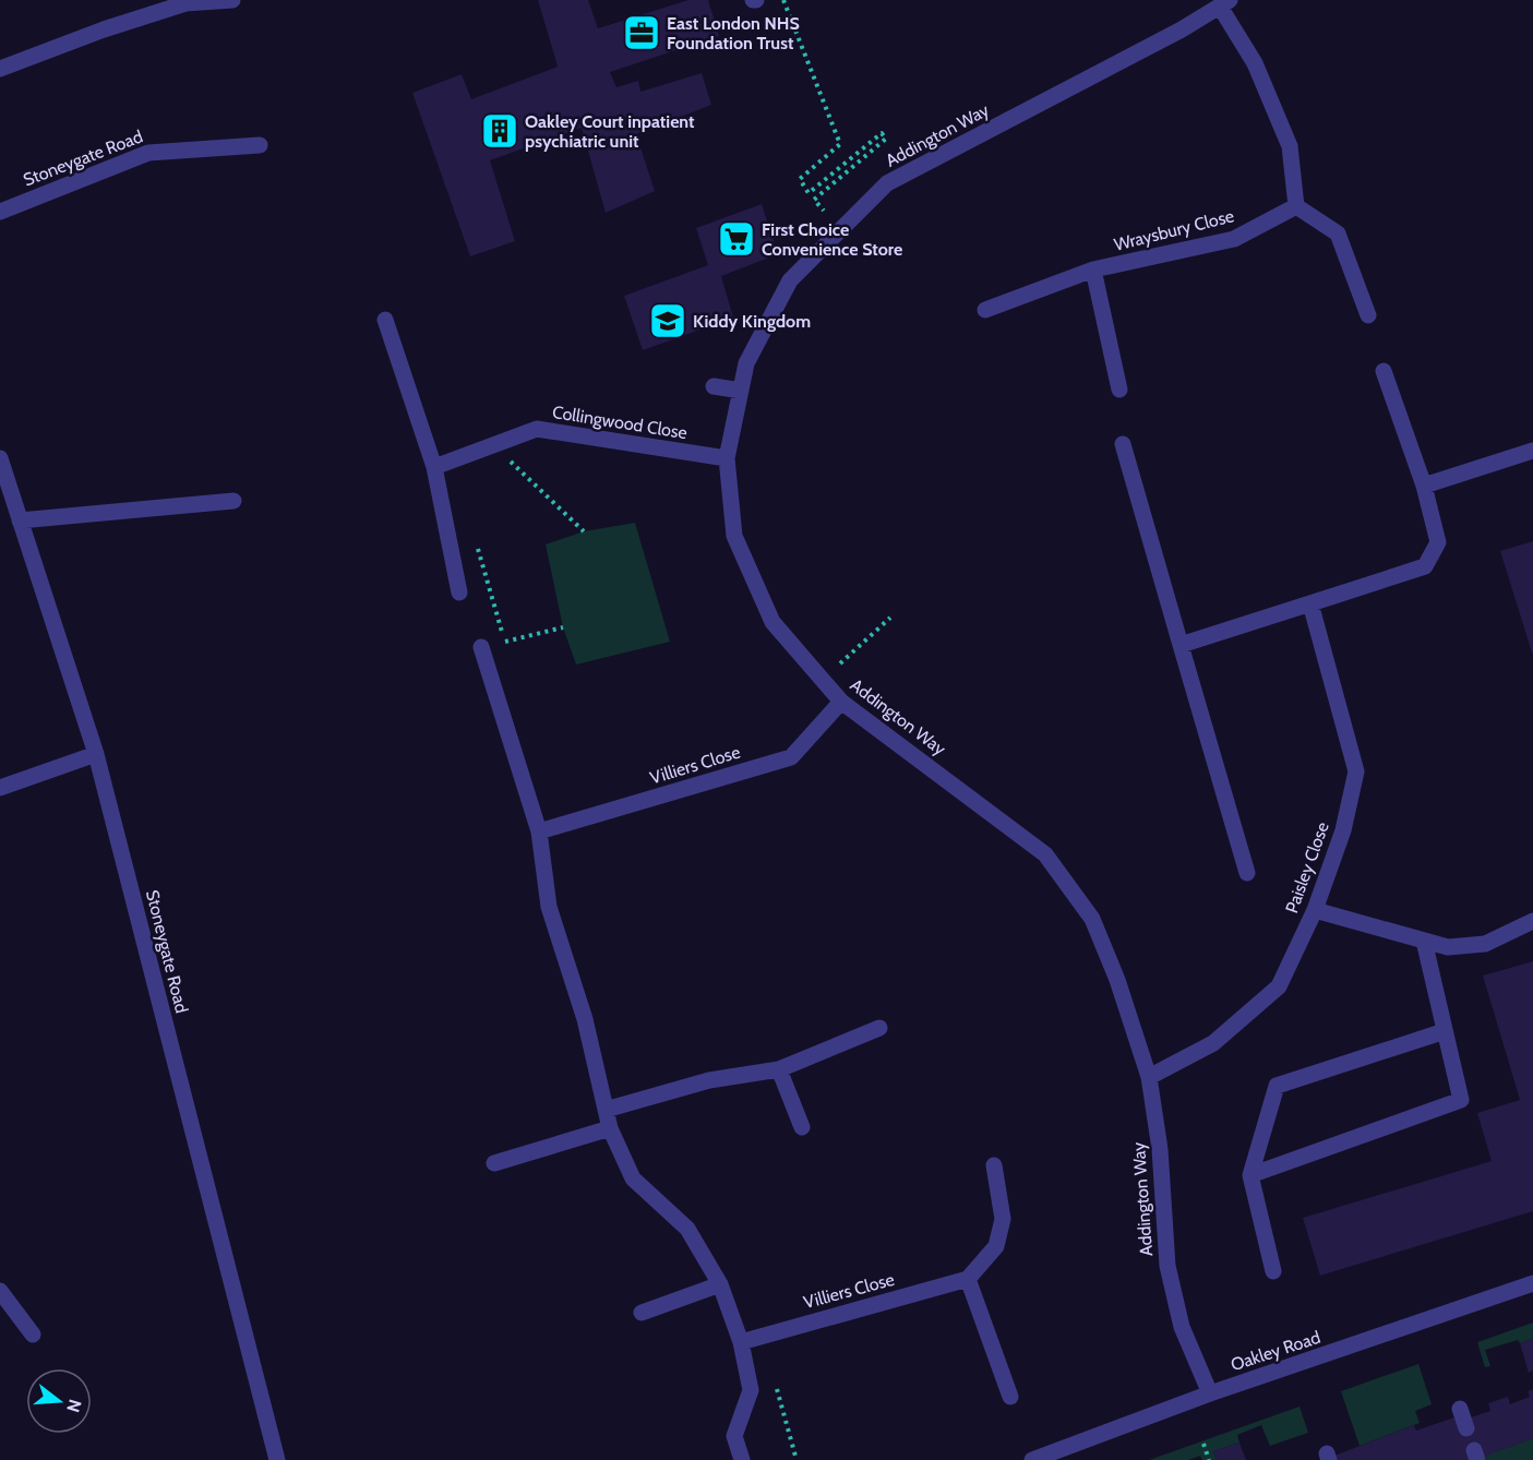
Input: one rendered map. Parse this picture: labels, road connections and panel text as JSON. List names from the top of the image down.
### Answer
{
  "streets": {
    "street": [
      "Addington Way",
      "Stoneygate Road",
      "Wraysbury Close",
      "Collingwood Close",
      "Villiers Close",
      "Paisley Close",
      "Oakley Road"
    ]
  },
  "crossings": [
    ["Addington Way", "Collingwood Close"],
    ["Addington Way", "Villiers Close"],
    ["Addington Way", "Paisley Close"],
    ["Addington Way", "Oakley Road"]
  ],
  "places": {
    "office": ["East London NHS Foundation Trust"],
    "building": ["Oakley Court inpatient psychiatric unit"],
    "supermarket": ["First Choice Convenience Store"],
    "school or university": ["Kiddy Kingdom"]
  },
  "north": "right"
}
